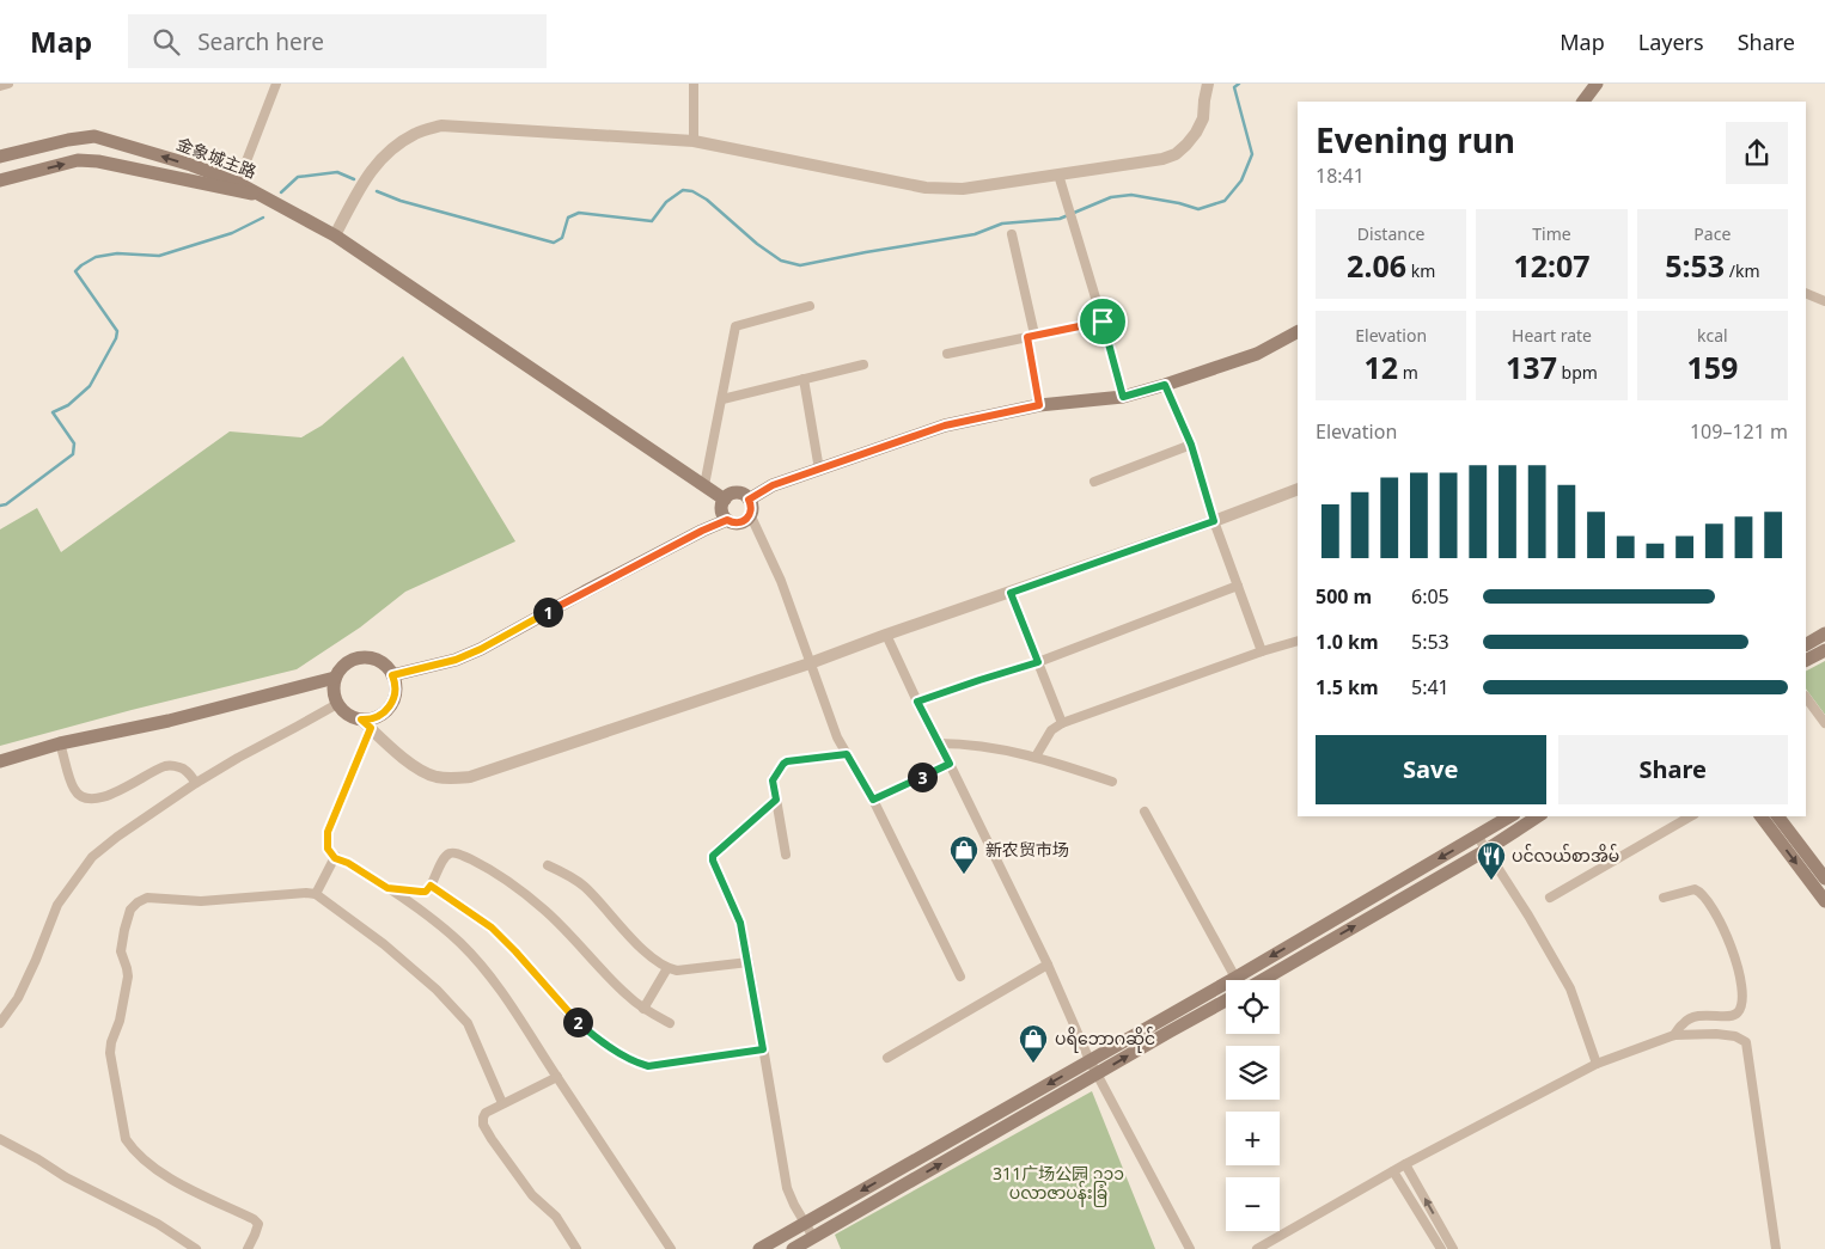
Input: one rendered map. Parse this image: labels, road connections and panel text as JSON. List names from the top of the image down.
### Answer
{
  "streets": {
    "main road": ["金象城主路"]
  },
  "parks": ["311广场公园 ၃၁၁ ပလာဇာပန်းခြံ"],
  "places": {
    "shop": ["新农贸市场", "ပရိဘောဂဆိုင်"],
    "restaurant": ["ပင်လယ်စာအိမ်"]
  },
  "page": {
    "header": "Map",
    "search": "Search here",
    "nav": ["Map", "Layers", "Share"],
    "heading": ["Evening run", "18:41"],
    "stats": [
      ["Distance", "2.06 km"],
      ["Time", "12:07"],
      ["Pace", "5:53 /km"],
      ["Elevation", "12 m"],
      ["Heart rate", "137 bpm"],
      ["kcal", "159"]
    ],
    "chart": ["Elevation", "109–121 m"],
    "list": [
      {
        "name": "500 m",
        "note": "6:05"
      },
      {
        "name": "1.0 km",
        "note": "5:53"
      },
      {
        "name": "1.5 km",
        "note": "5:41"
      }
    ],
    "pins": ["1", "3", "2"],
    "buttons": ["Save", "Share"],
    "map_buttons": ["+", "−"]
  }
}
